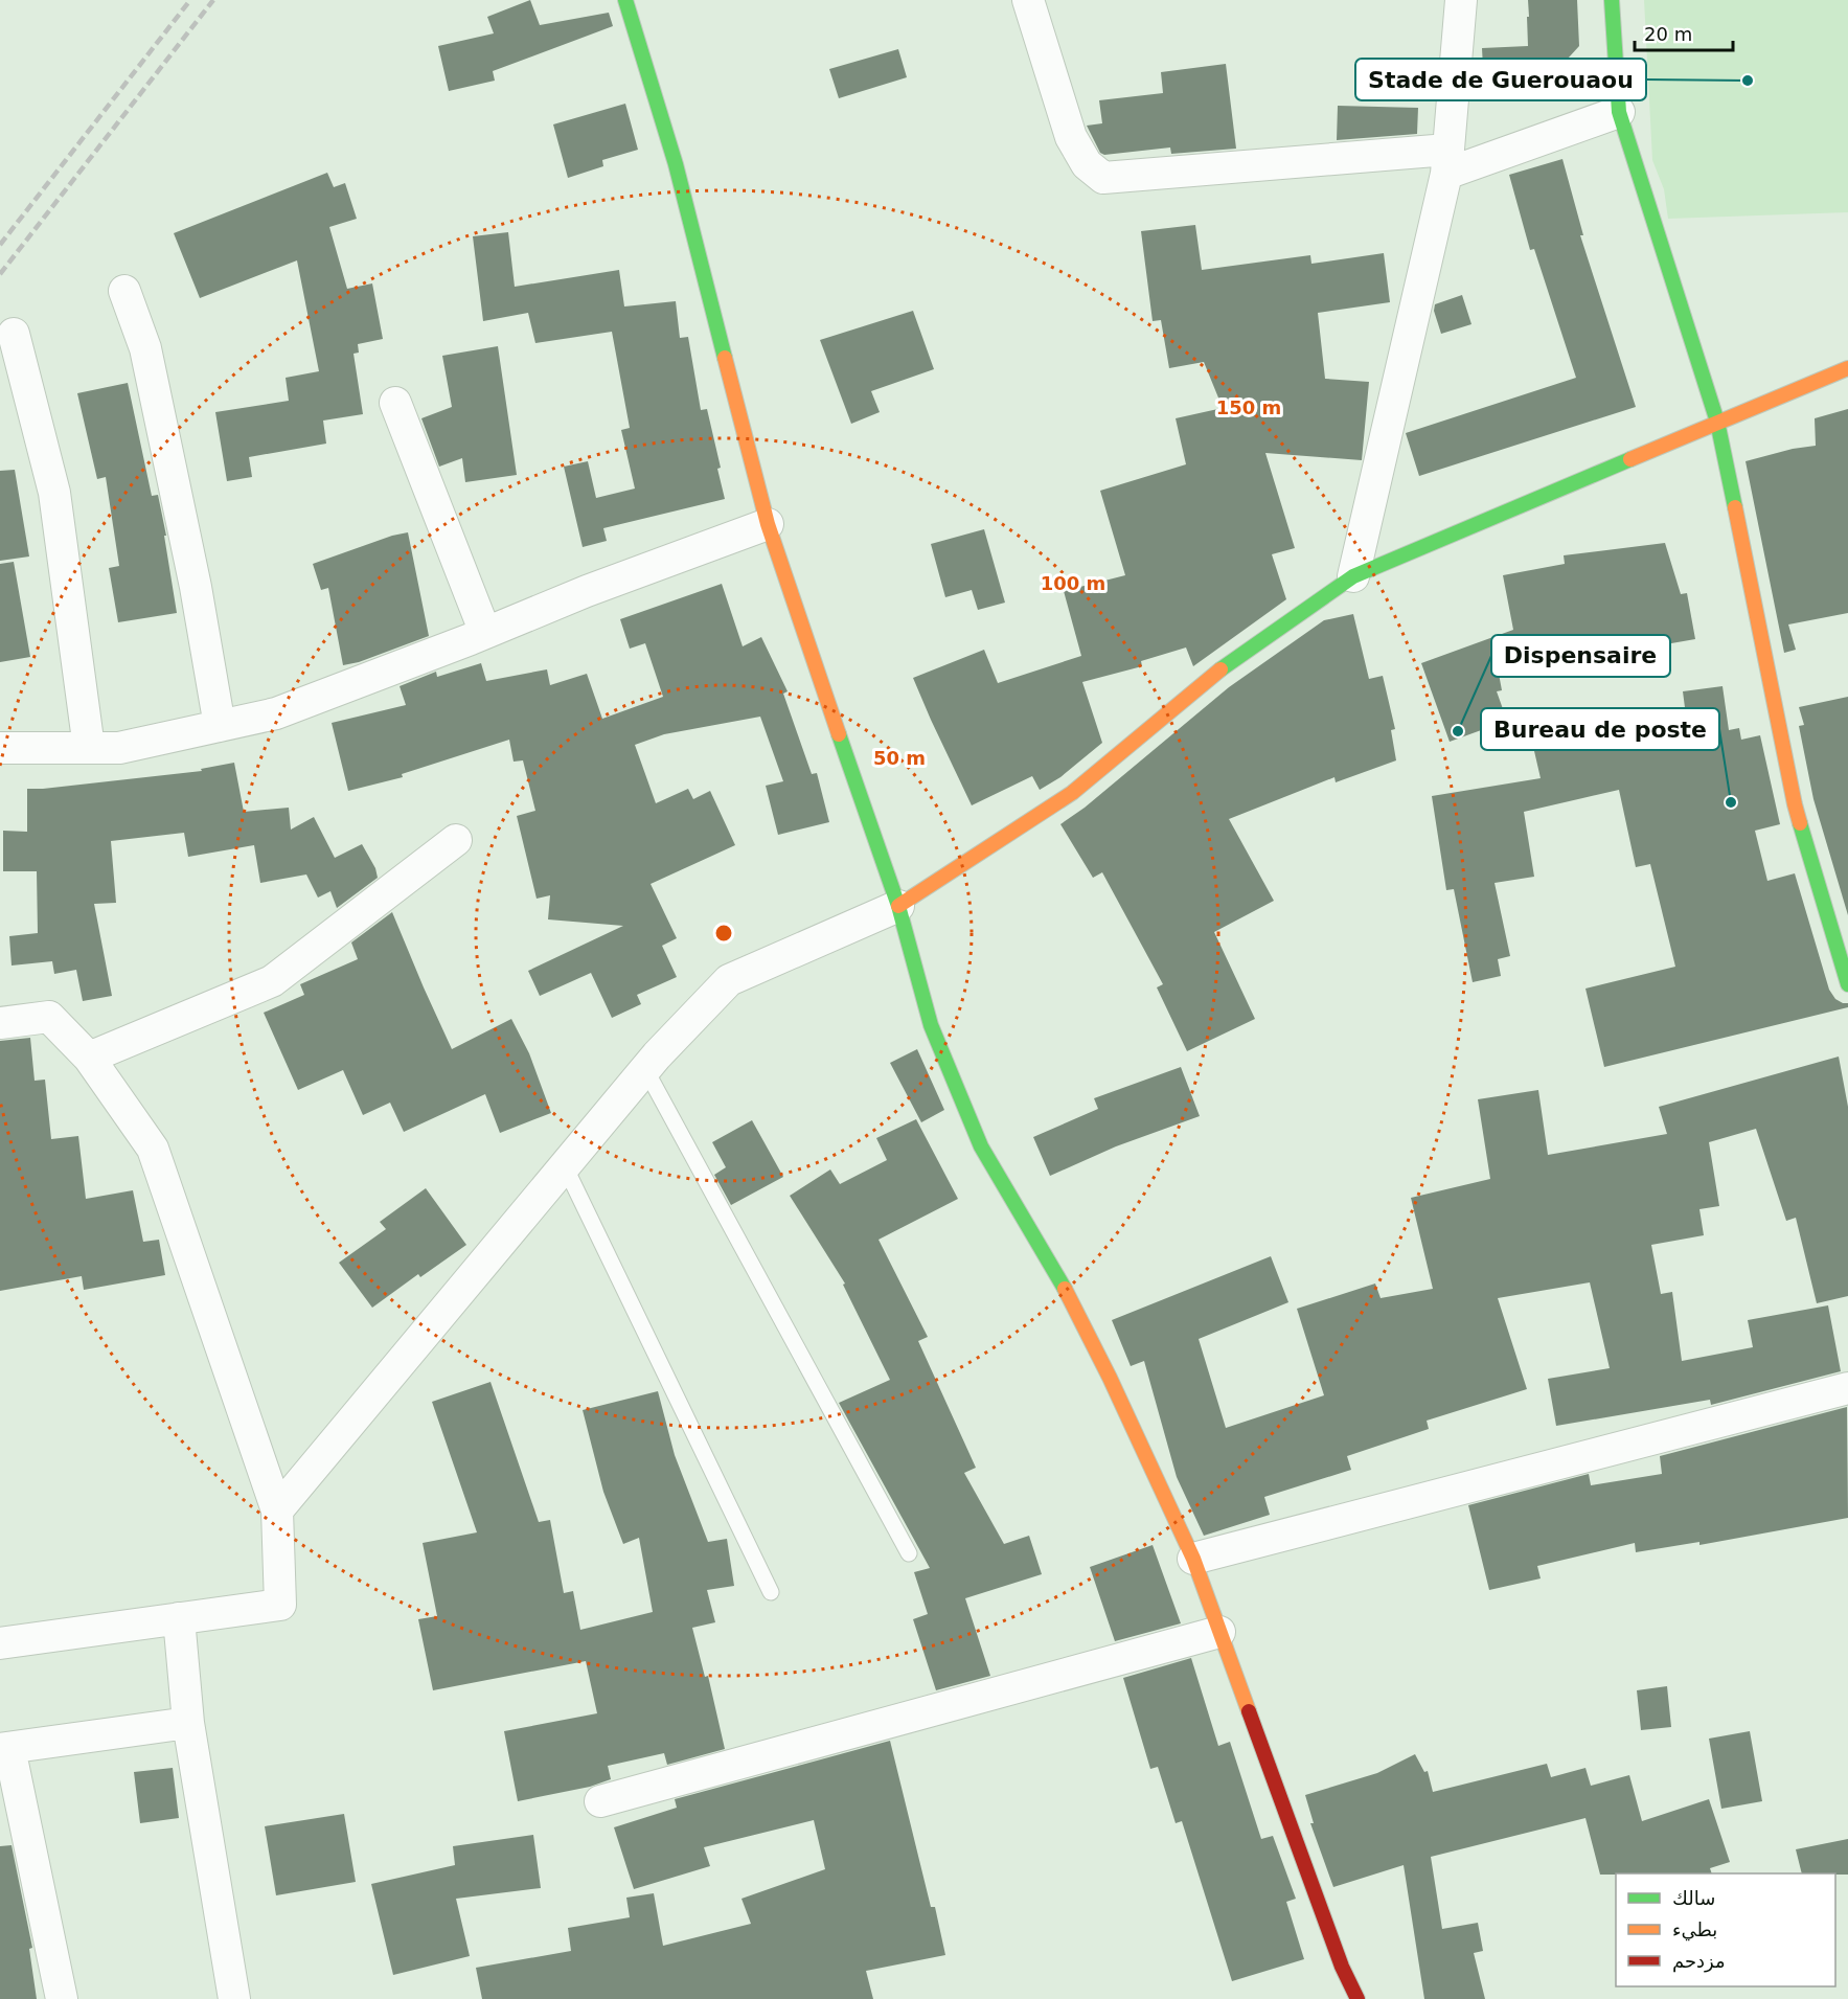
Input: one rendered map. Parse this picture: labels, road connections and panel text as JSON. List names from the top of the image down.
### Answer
{
  "places": ["Stade de Guerouaou", "Dispensaire", "Bureau de poste"],
  "legend": ["سالك", "بطيء", "مزدحم"],
  "scale_bar": "20 m",
  "rings": ["150 m", "100 m", "50 m"]
}
